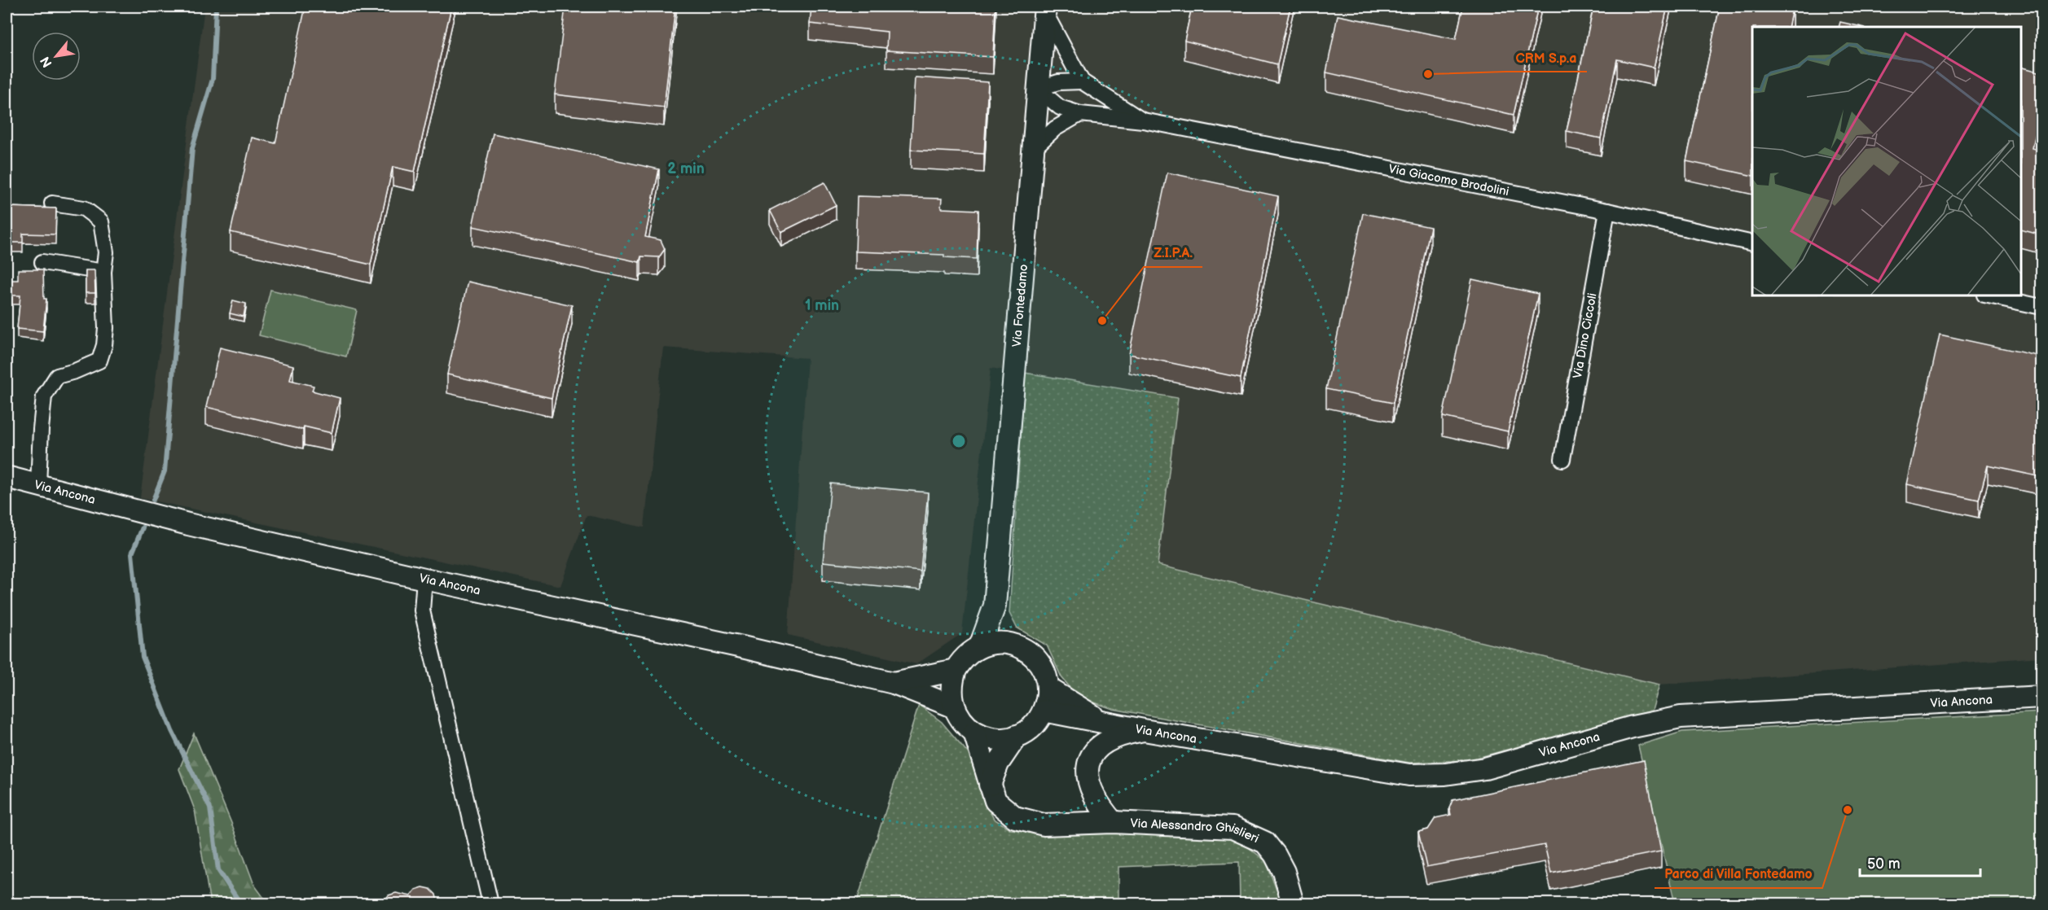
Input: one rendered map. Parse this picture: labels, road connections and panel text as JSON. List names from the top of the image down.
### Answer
{
  "streets": {
    "main road": ["Via Fontedamo", "Via Ancona", "Via Alessandro Ghislieri"],
    "street": ["Via Giacomo Brodolini", "Via Dino Ciccoli"]
  },
  "crossings": [
    ["Via Giacomo Brodolini", "Via Fontedamo"],
    ["Via Giacomo Brodolini", "Via Dino Ciccoli"],
    ["Via Fontedamo", "Via Ancona"],
    ["Via Fontedamo", "Via Alessandro Ghislieri"],
    ["Via Ancona", "Via Alessandro Ghislieri"]
  ],
  "places": ["CRM S.p.a", "Z.I.P.A.", "Parco di Villa Fontedamo"],
  "scale_bar": "50 m",
  "north": "bottom left",
  "rings": ["2 min", "1 min"]
}
